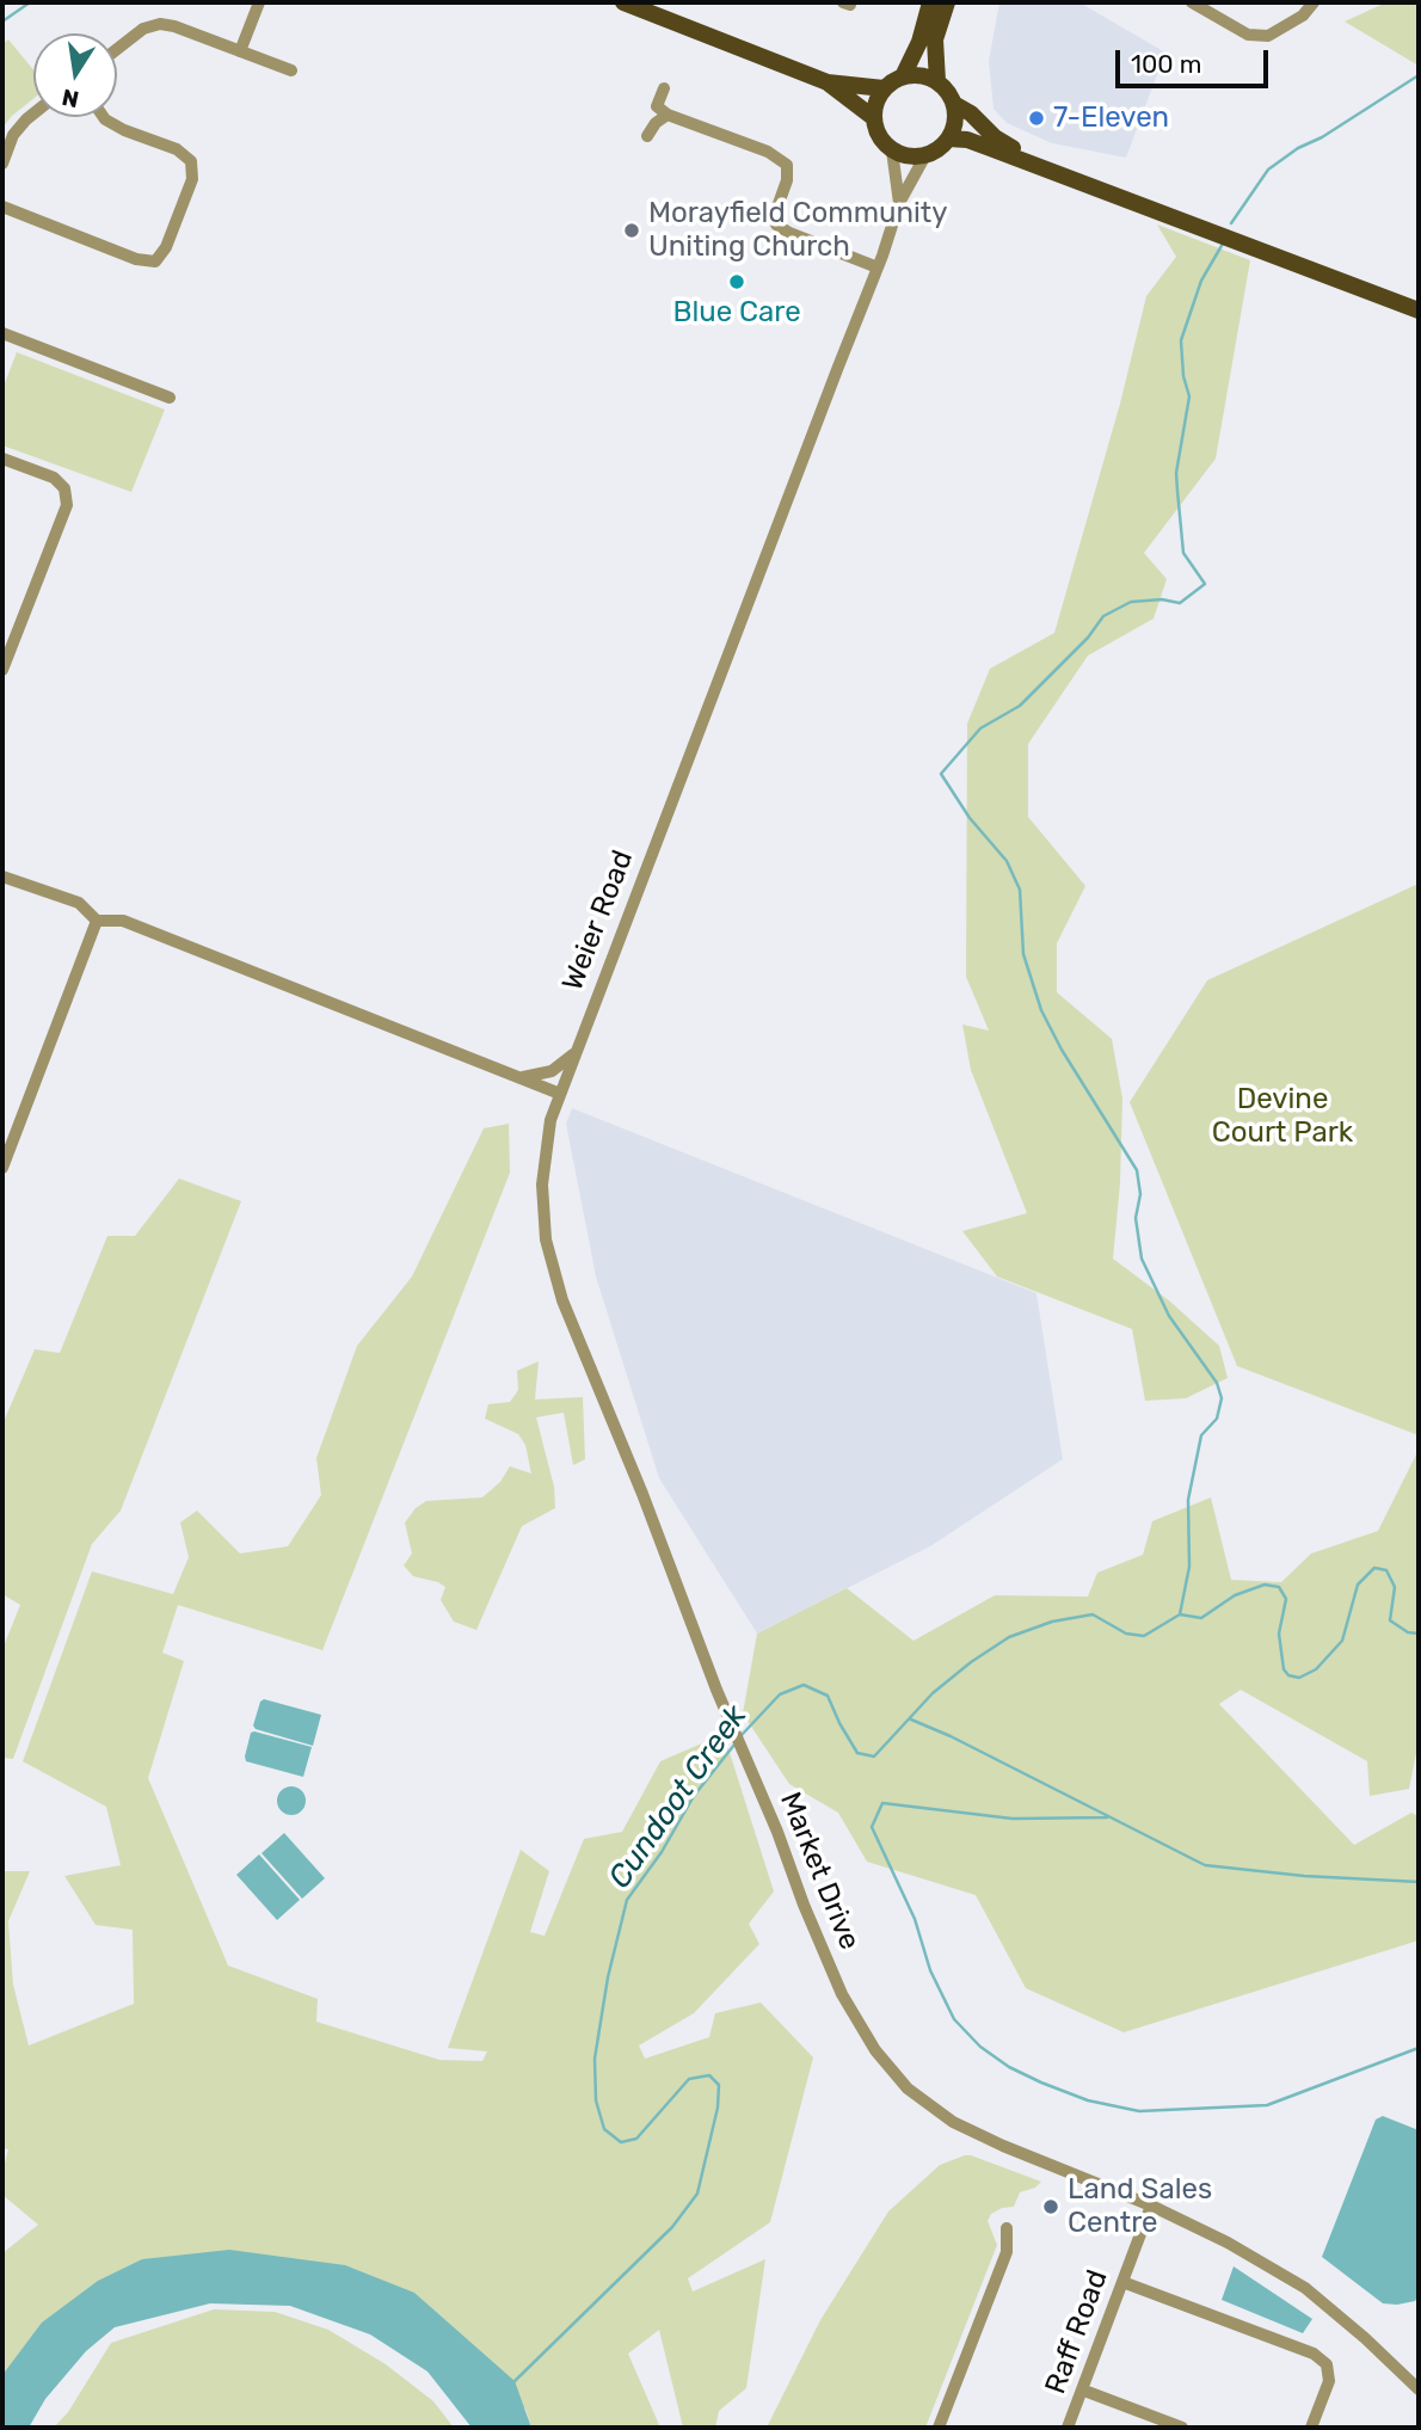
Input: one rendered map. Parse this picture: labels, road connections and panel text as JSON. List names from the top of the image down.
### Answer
{
  "streets": {
    "street": ["Weier Road", "Market Drive", "Raff Road"]
  },
  "crossings": [
    ["Weier Road", "Market Drive"],
    ["Market Drive", "Raff Road"]
  ],
  "water": ["Cundoot Creek"],
  "parks": ["Devine Court Park"],
  "places": [
    "7-Eleven",
    "Morayfield Community Uniting Church",
    "Blue Care",
    "Land Sales Centre"
  ],
  "scale_bar": "100 m",
  "north": "bottom"
}
